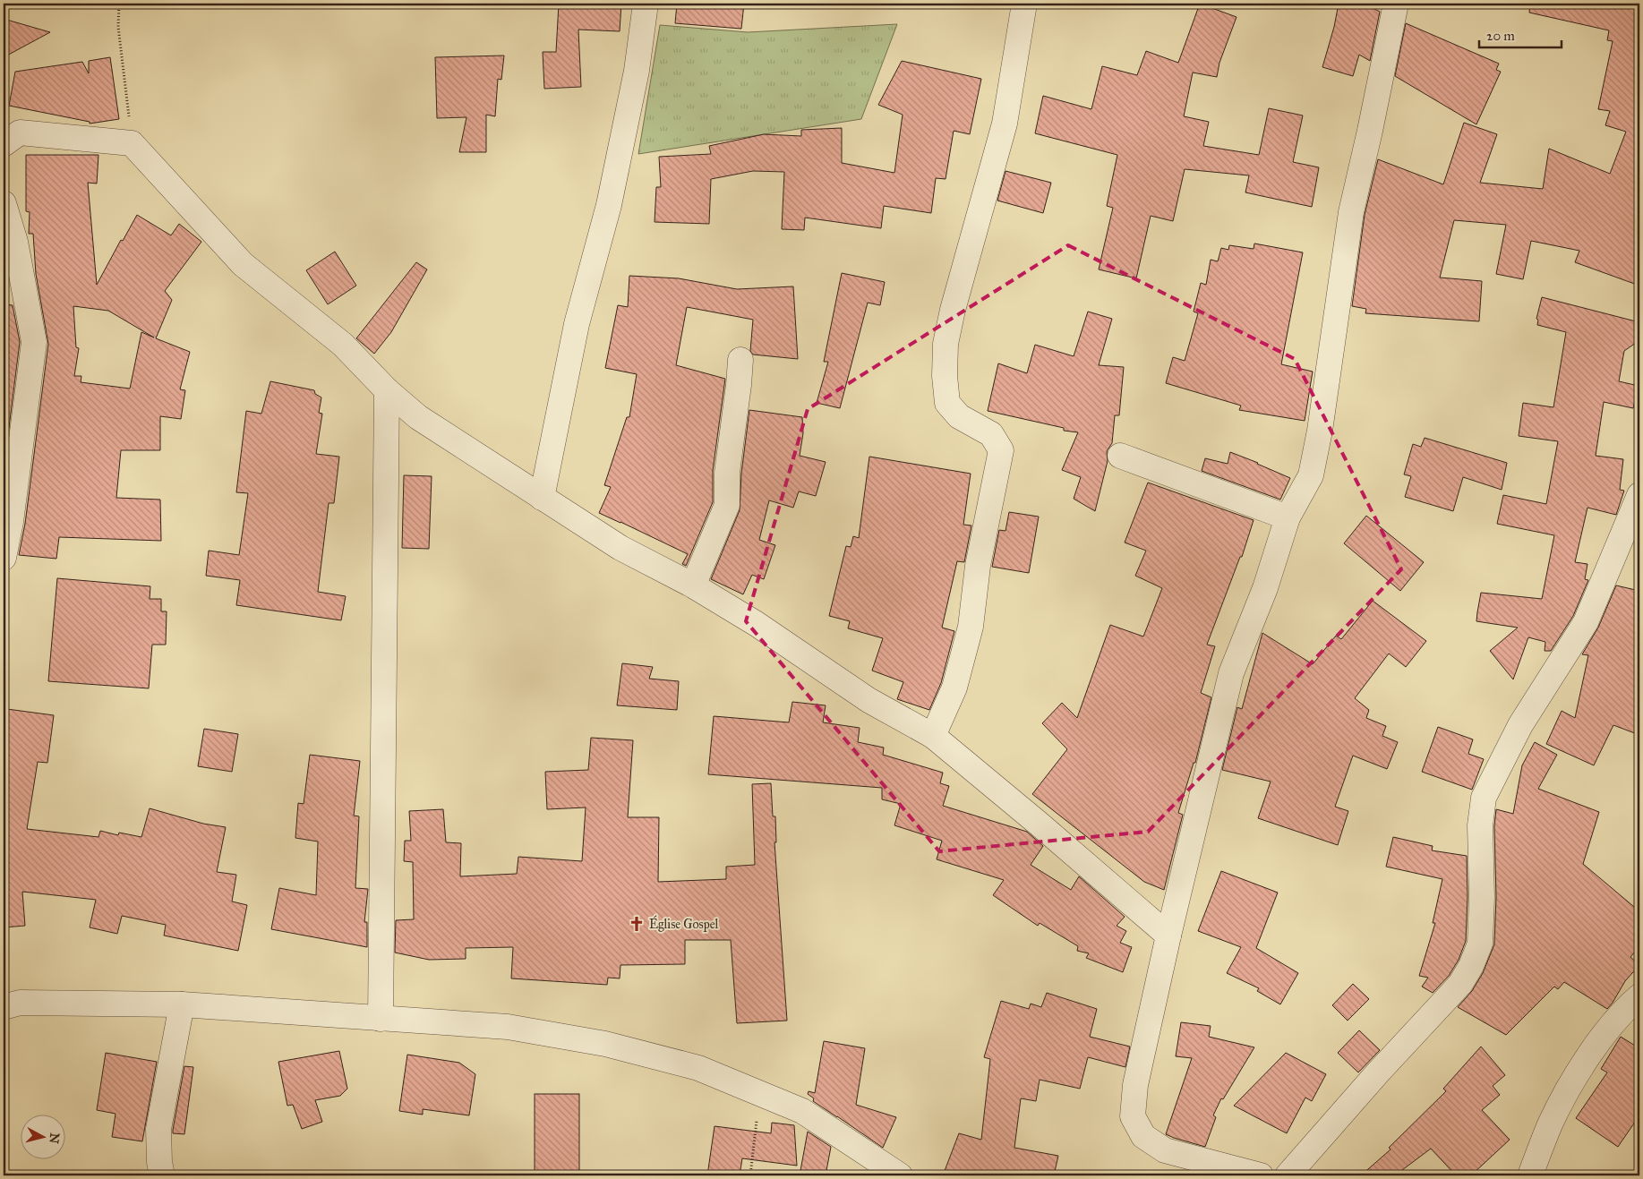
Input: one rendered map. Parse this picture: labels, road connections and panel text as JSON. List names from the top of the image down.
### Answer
{
  "places": {
    "church": ["Église Gospel"]
  },
  "scale_bar": "20 m",
  "north": "right"
}
